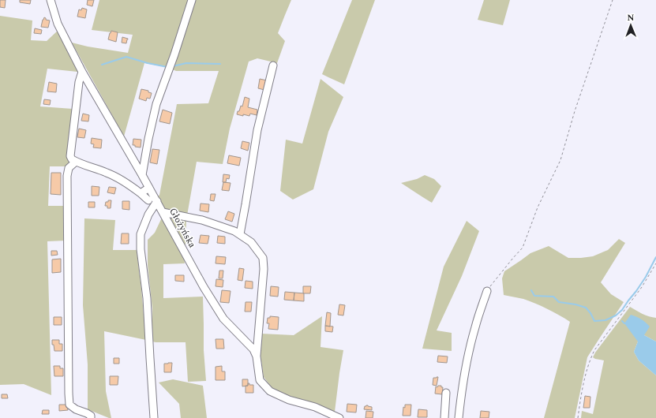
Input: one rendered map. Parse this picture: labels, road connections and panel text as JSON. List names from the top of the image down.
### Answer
{
  "streets": {
    "street": ["Głożyńska"]
  },
  "north": "top"
}
